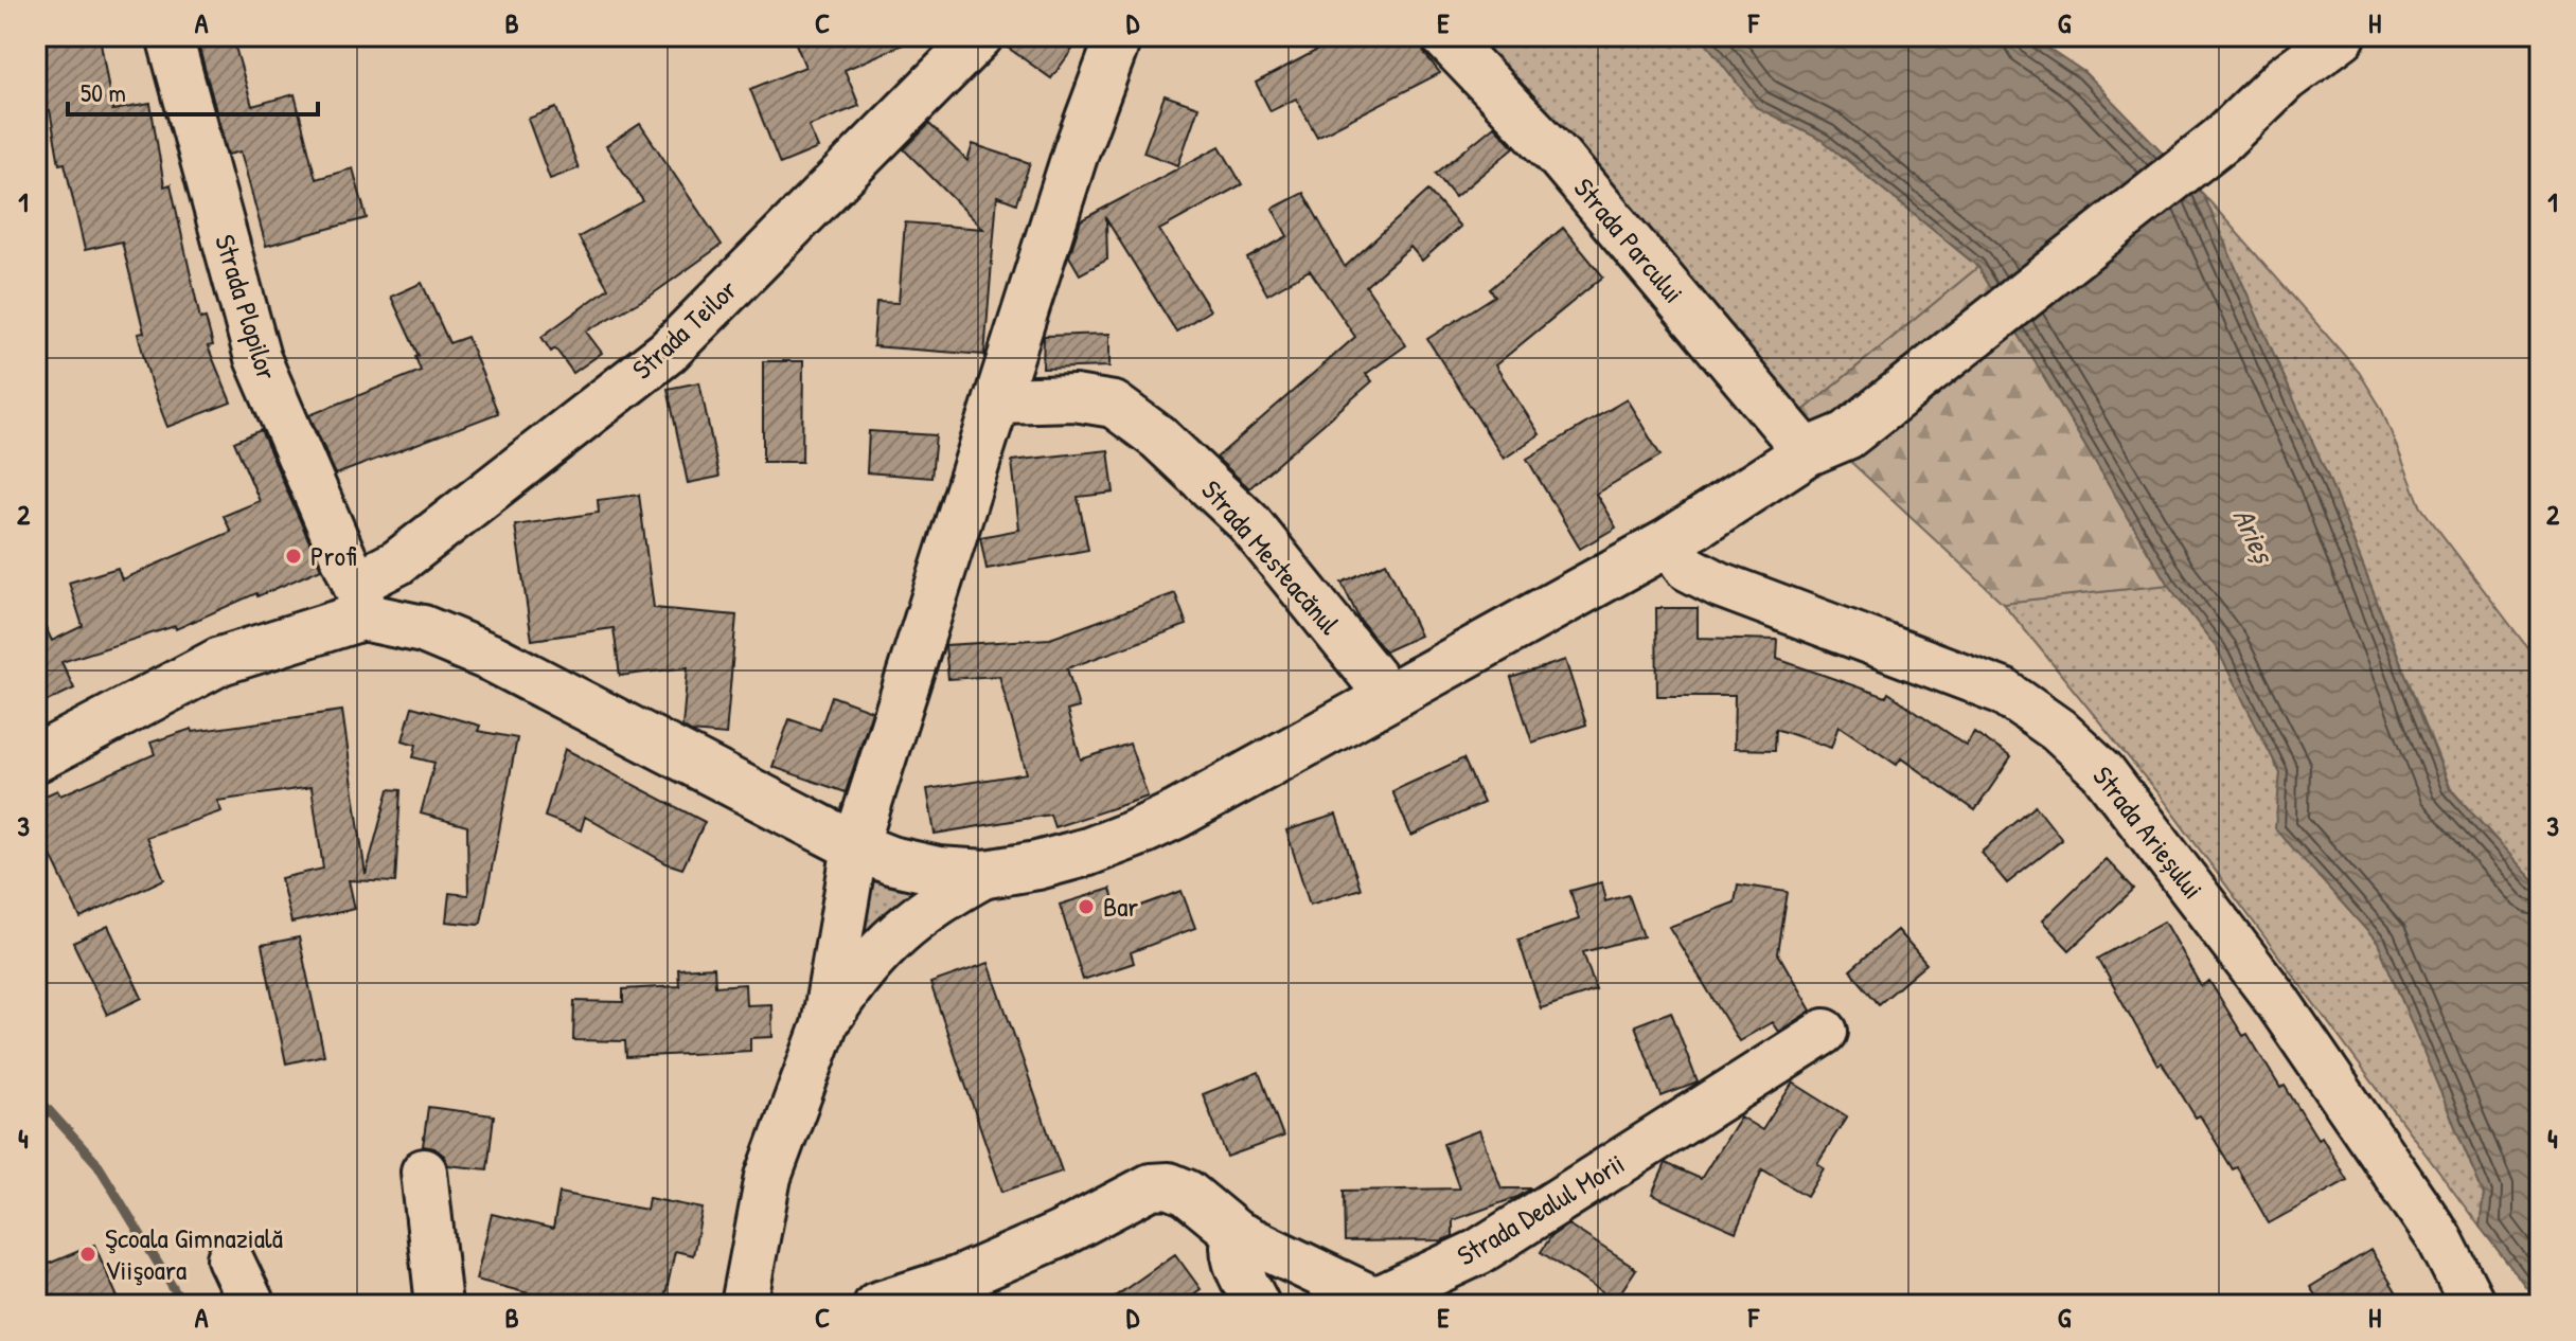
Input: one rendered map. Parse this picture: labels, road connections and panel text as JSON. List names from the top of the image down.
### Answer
{
  "streets": {
    "street": [
      "Strada Parcului",
      "Strada Plopilor",
      "Strada Teilor",
      "Strada Mesteacănul",
      "Strada Arieșului",
      "Strada Dealul Morii"
    ]
  },
  "crossings": [
    ["Strada Plopilor", "Strada Teilor"]
  ],
  "water": ["Arieș"],
  "places": ["Profi", "Bar", "Şcoala Gimnazială Viişoara"],
  "scale_bar": "50 m",
  "grid": {
    "columns": [
      "A",
      "B",
      "C",
      "D",
      "E",
      "F",
      "G",
      "H"
    ],
    "rows": [
      "1",
      "2",
      "3",
      "4"
    ]
  }
}
